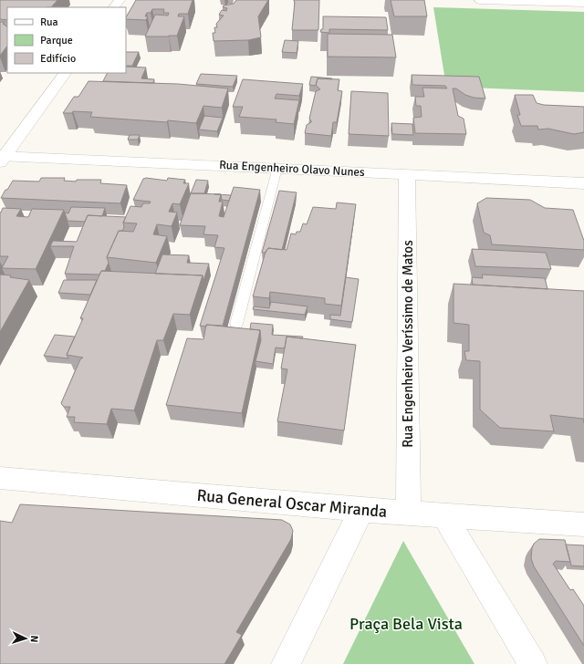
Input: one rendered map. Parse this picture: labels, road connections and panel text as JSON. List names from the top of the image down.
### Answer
{
  "streets": {
    "street": ["Rua Engenheiro Olavo Nunes", "Rua Engenheiro Veríssimo de Matos", "Rua General Oscar Miranda"]
  },
  "crossings": [
    ["Rua Engenheiro Olavo Nunes", "Rua Engenheiro Veríssimo de Matos"],
    ["Rua Engenheiro Veríssimo de Matos", "Rua General Oscar Miranda"]
  ],
  "parks": ["Praça Bela Vista"],
  "legend": ["Rua", "Parque", "Edifício"],
  "north": "right"
}
